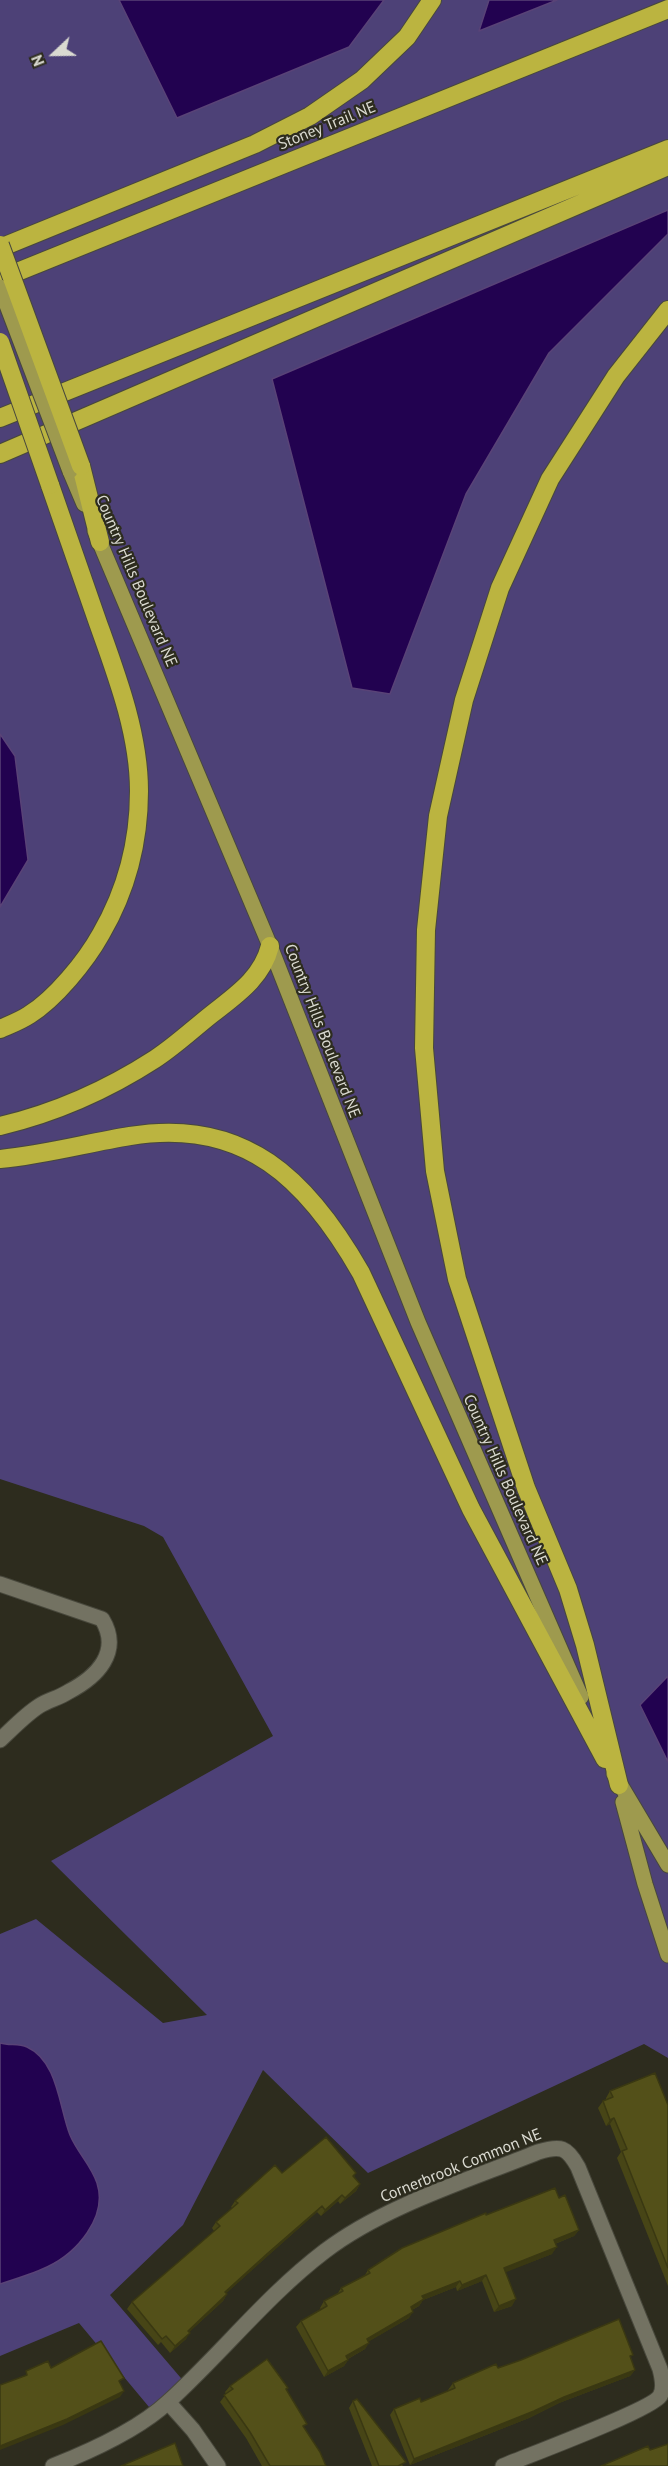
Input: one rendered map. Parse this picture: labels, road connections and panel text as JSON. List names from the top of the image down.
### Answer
{
  "streets": {
    "highway": ["Stoney Trail NE"],
    "main road": ["Country Hills Boulevard NE"],
    "street": ["Cornerbrook Common NE"]
  },
  "north": "left"
}
